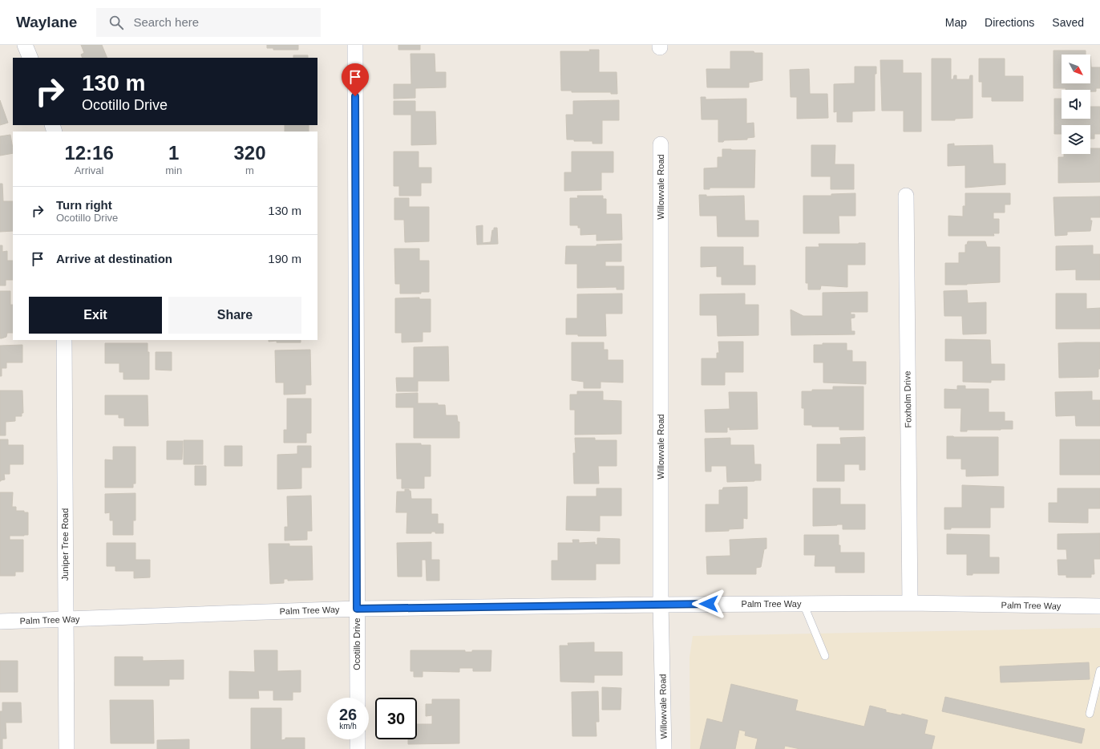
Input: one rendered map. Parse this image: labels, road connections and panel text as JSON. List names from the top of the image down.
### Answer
{
  "streets": {
    "street": [
      "Willowvale Road",
      "Foxholm Drive",
      "Juniper Tree Road",
      "Palm Tree Way",
      "Ocotillo Drive"
    ]
  },
  "crossings": [
    ["Willowvale Road", "Palm Tree Way"],
    ["Foxholm Drive", "Palm Tree Way"],
    ["Juniper Tree Road", "Palm Tree Way"],
    ["Palm Tree Way", "Ocotillo Drive"]
  ],
  "north": "bottom right",
  "page": {
    "header": "Waylane",
    "search": "Search here",
    "nav": ["Map", "Directions", "Saved"],
    "turn": ["130 m", "Ocotillo Drive"],
    "eta": [
      "12:16",
      "Arrival",
      "1",
      "min",
      "320",
      "m"
    ],
    "list": [
      {
        "name": "Turn right",
        "note": "Ocotillo Drive",
        "value": "130 m"
      },
      {
        "name": "Arrive at destination",
        "value": "190 m"
      }
    ],
    "buttons": ["Exit", "Share"],
    "speed": "26 km/h",
    "limit": "30"
  }
}
